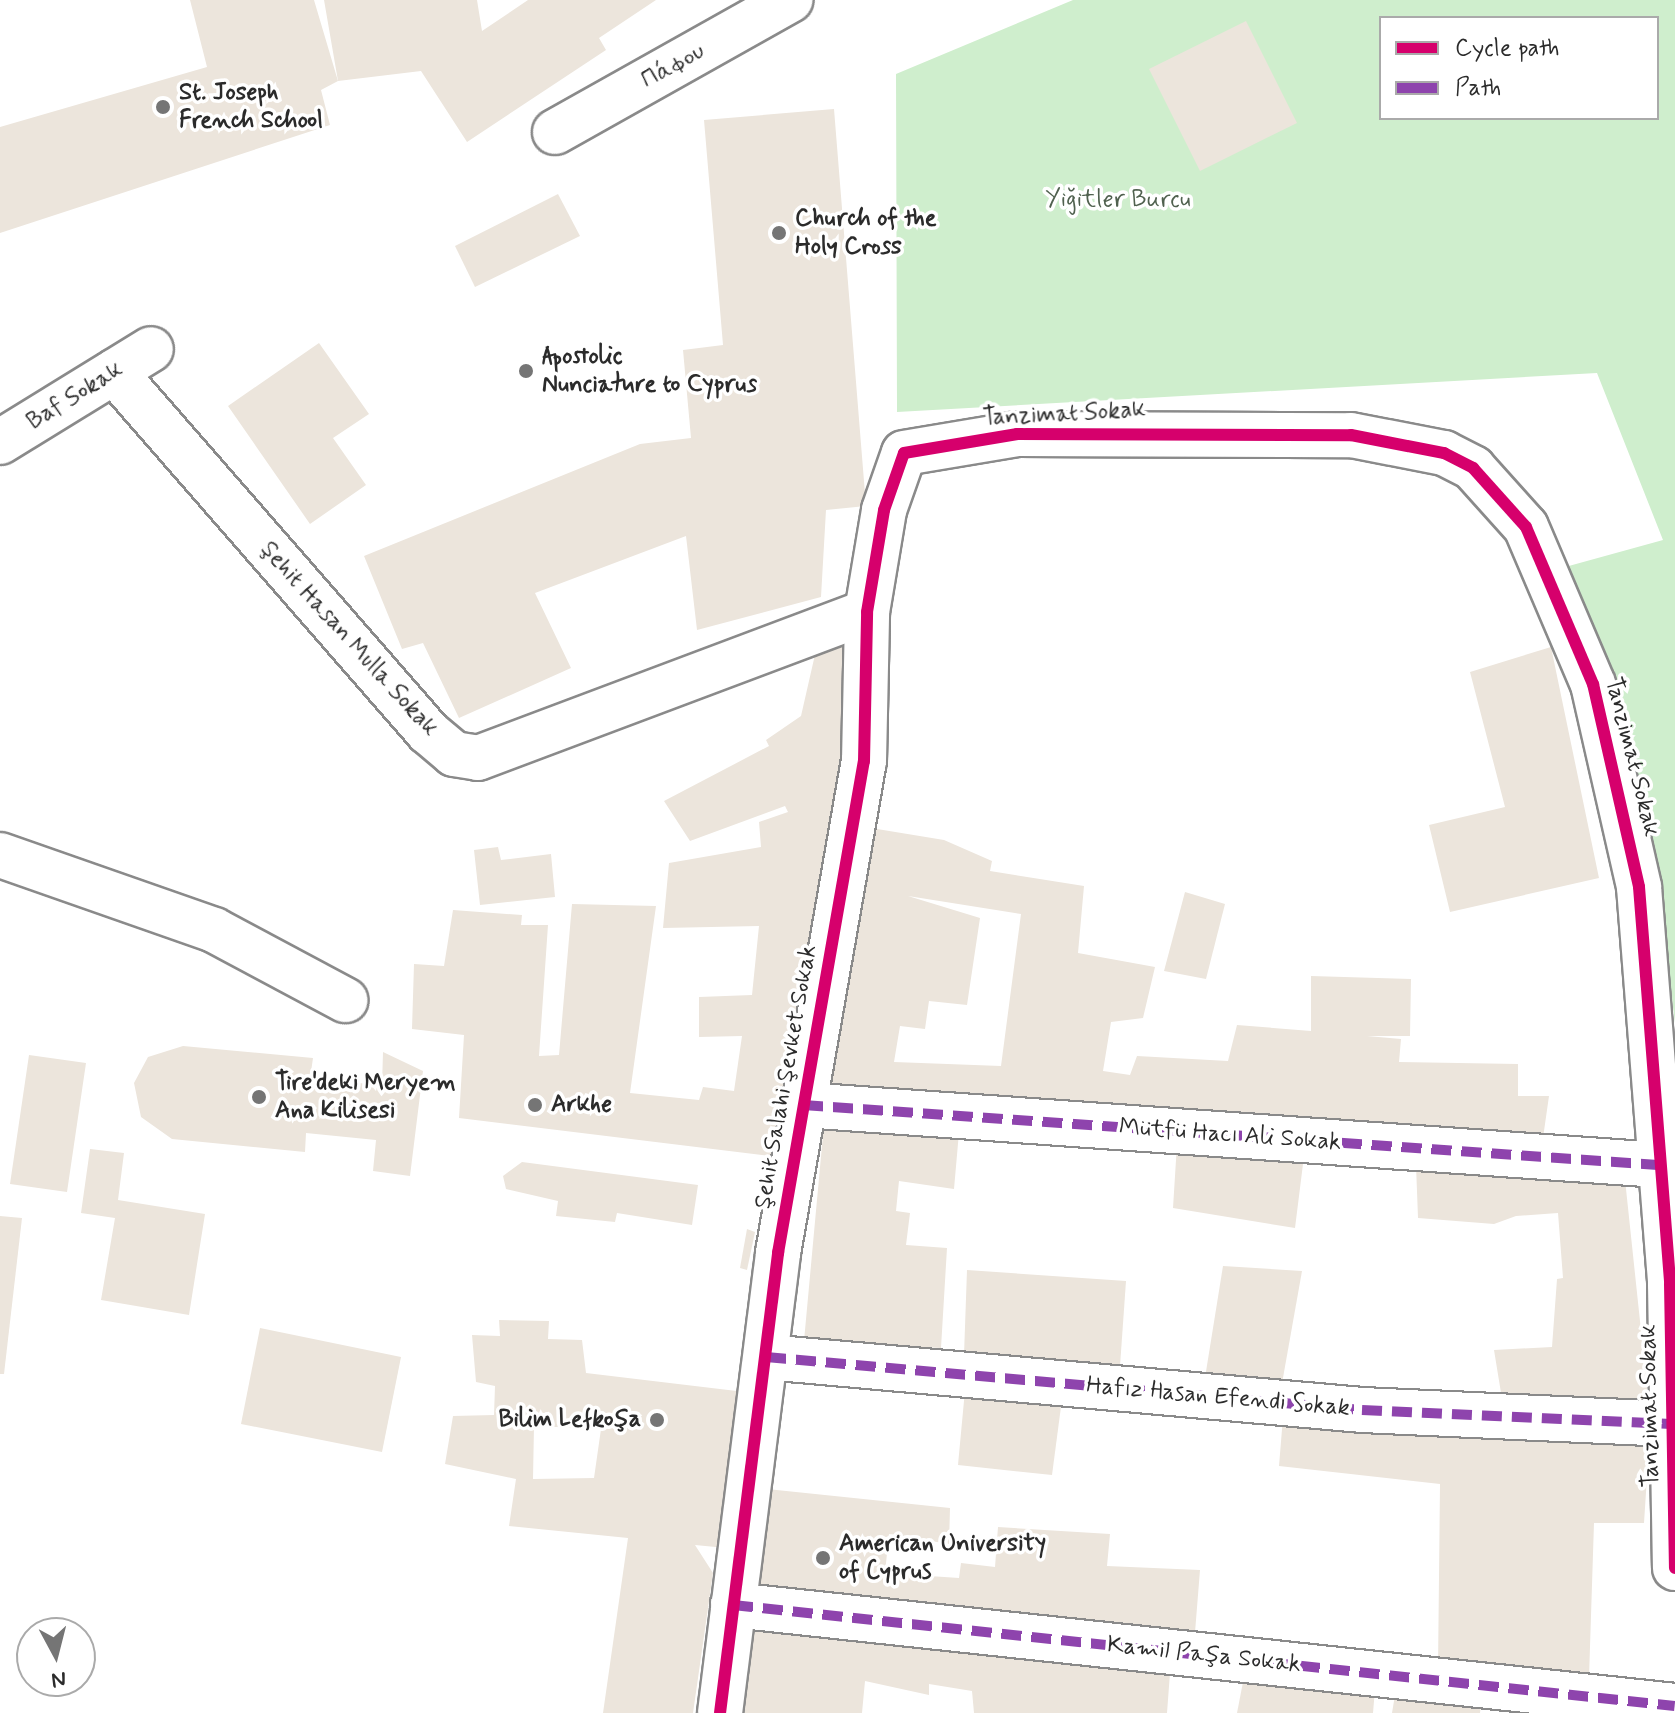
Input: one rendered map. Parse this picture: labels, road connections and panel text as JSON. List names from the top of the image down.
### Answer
{
  "streets": {
    "street": [
      "Πάφου",
      "Baf Sokak",
      "Tanzimat Sokak",
      "Şehit Hasan Mulla Sokak",
      "Şehit Salahi Şevket Sokak",
      "Mütfü Hacı Ali Sokak",
      "Hafız Hasan Efendi Sokak",
      "Kamil Paşa Sokak"
    ]
  },
  "crossings": [
    ["Baf Sokak", "Şehit Hasan Mulla Sokak"],
    ["Tanzimat Sokak", "Şehit Salahi Şevket Sokak"],
    ["Tanzimat Sokak", "Mütfü Hacı Ali Sokak"],
    ["Tanzimat Sokak", "Hafız Hasan Efendi Sokak"],
    ["Şehit Hasan Mulla Sokak", "Şehit Salahi Şevket Sokak"],
    ["Şehit Salahi Şevket Sokak", "Mütfü Hacı Ali Sokak"],
    ["Şehit Salahi Şevket Sokak", "Hafız Hasan Efendi Sokak"],
    ["Şehit Salahi Şevket Sokak", "Kamil Paşa Sokak"]
  ],
  "parks": ["Yiğitler Burcu"],
  "places": [
    "St. Joseph French School",
    "Church of the Holy Cross",
    "Apostolic Nunciature to Cyprus",
    "Tire'deki Meryem Ana Kilisesi",
    "Arkhe",
    "Bilim Lefkoşa",
    "American University of Cyprus"
  ],
  "legend": ["Cycle path", "Path"],
  "north": "bottom"
}
